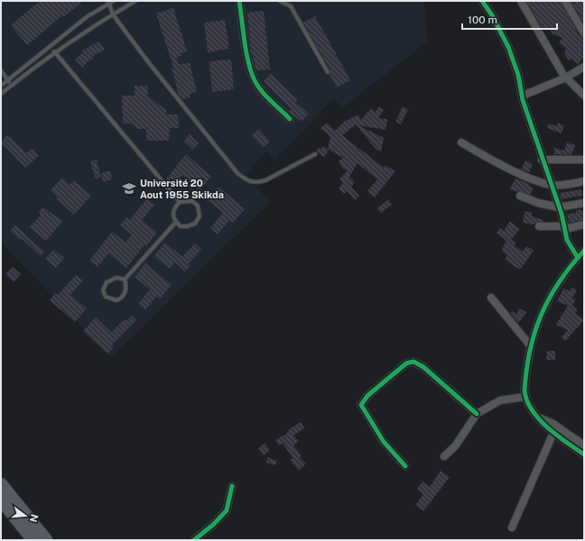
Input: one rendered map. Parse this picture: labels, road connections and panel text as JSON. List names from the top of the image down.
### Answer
{
  "places": {
    "school or university": ["Université 20 Aout 1955 Skikda"]
  },
  "scale_bar": "100 m",
  "north": "right"
}
